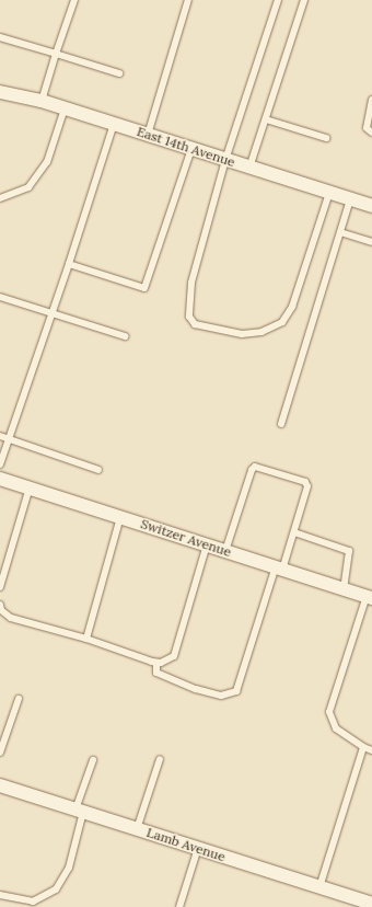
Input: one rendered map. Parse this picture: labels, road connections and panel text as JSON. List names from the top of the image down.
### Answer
{
  "streets": {
    "street": ["East 14th Avenue", "Switzer Avenue", "Lamb Avenue"]
  }
}
